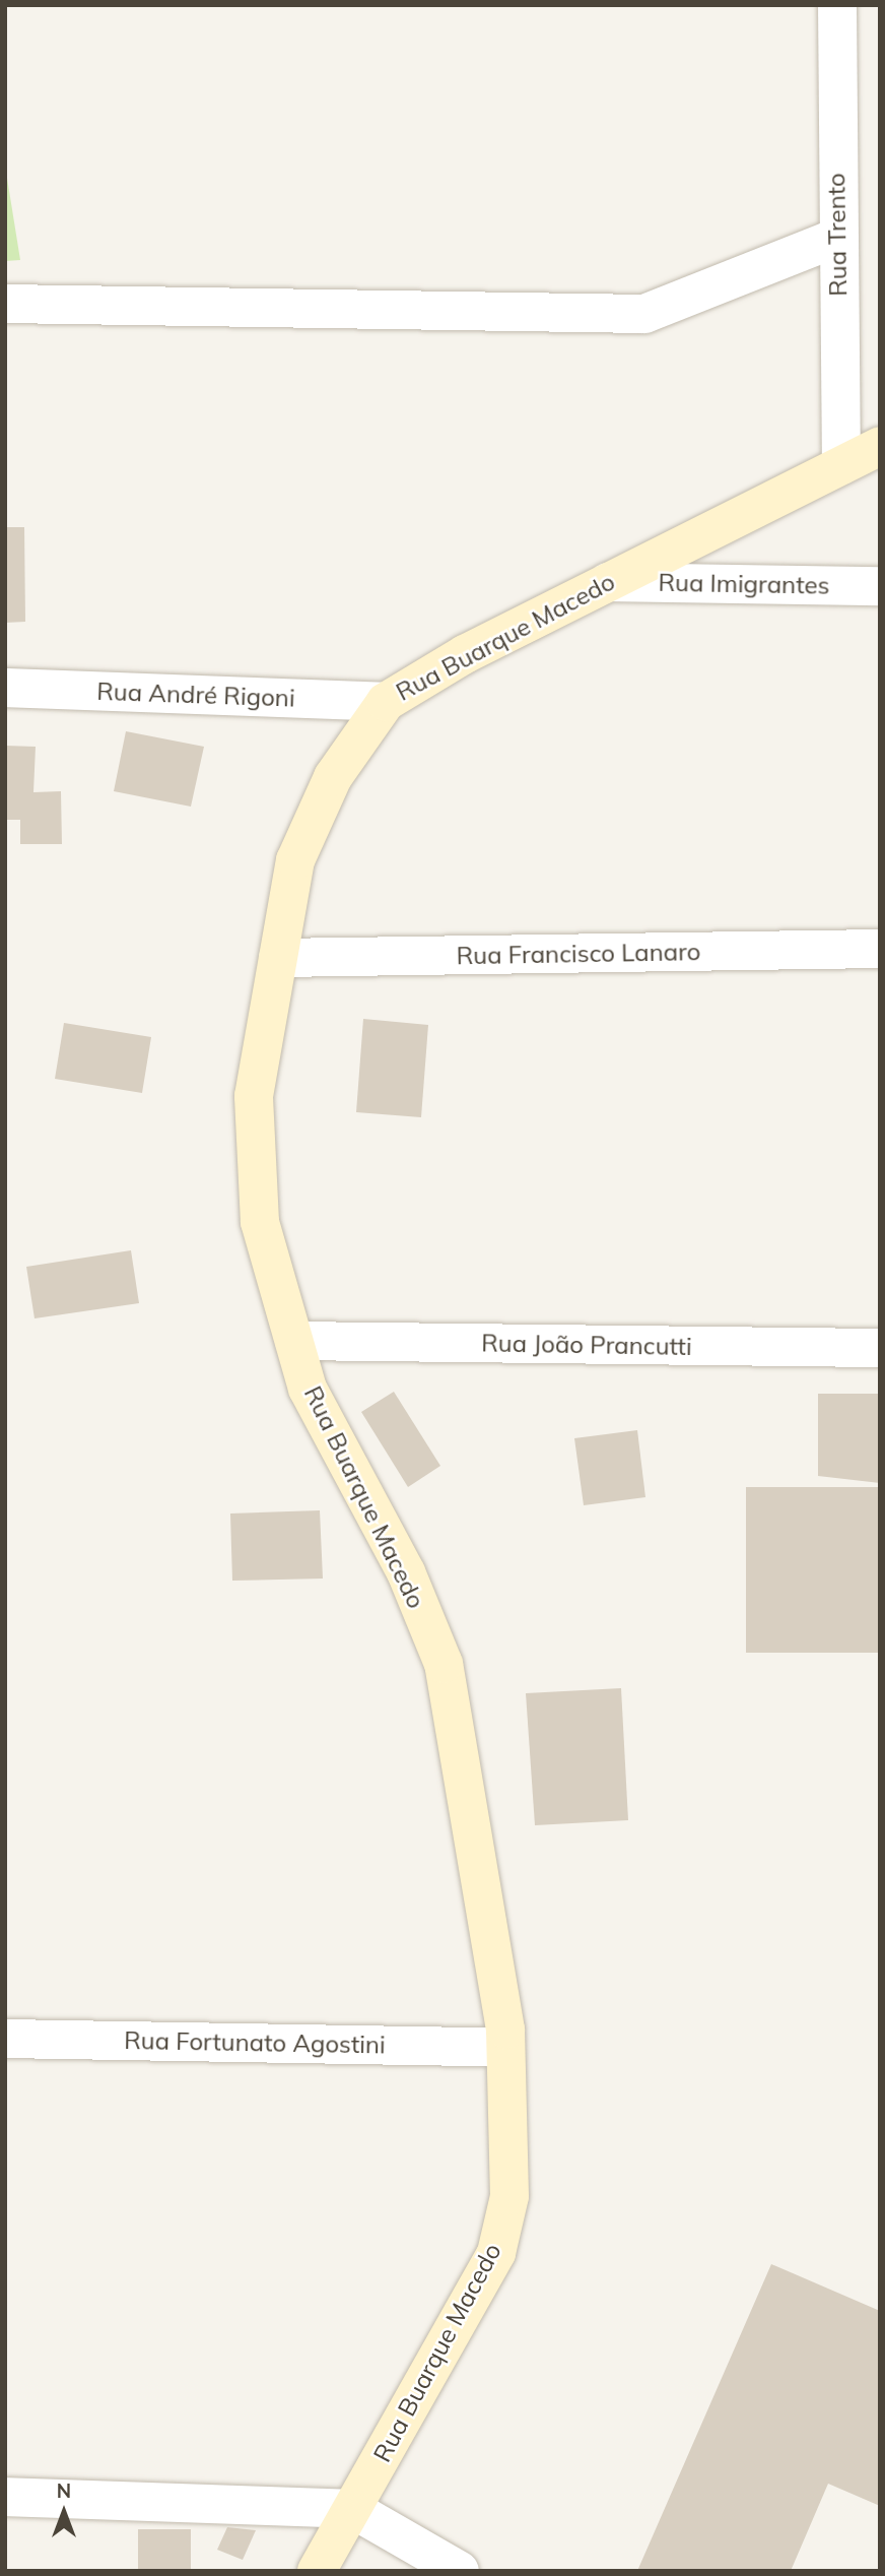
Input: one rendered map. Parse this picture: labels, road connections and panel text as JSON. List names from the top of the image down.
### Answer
{
  "streets": {
    "main road": ["Rua Buarque Macedo"],
    "street": [
      "Rua Trento",
      "Rua Imigrantes",
      "Rua André Rigoni",
      "Rua Francisco Lanaro",
      "Rua João Prancutti",
      "Rua Fortunato Agostini"
    ]
  },
  "crossings": [
    ["Rua Trento", "Rua Buarque Macedo"],
    ["Rua Imigrantes", "Rua Buarque Macedo"],
    ["Rua Buarque Macedo", "Rua André Rigoni"],
    ["Rua Buarque Macedo", "Rua Francisco Lanaro"],
    ["Rua Buarque Macedo", "Rua João Prancutti"],
    ["Rua Buarque Macedo", "Rua Fortunato Agostini"]
  ],
  "north": "top"
}
